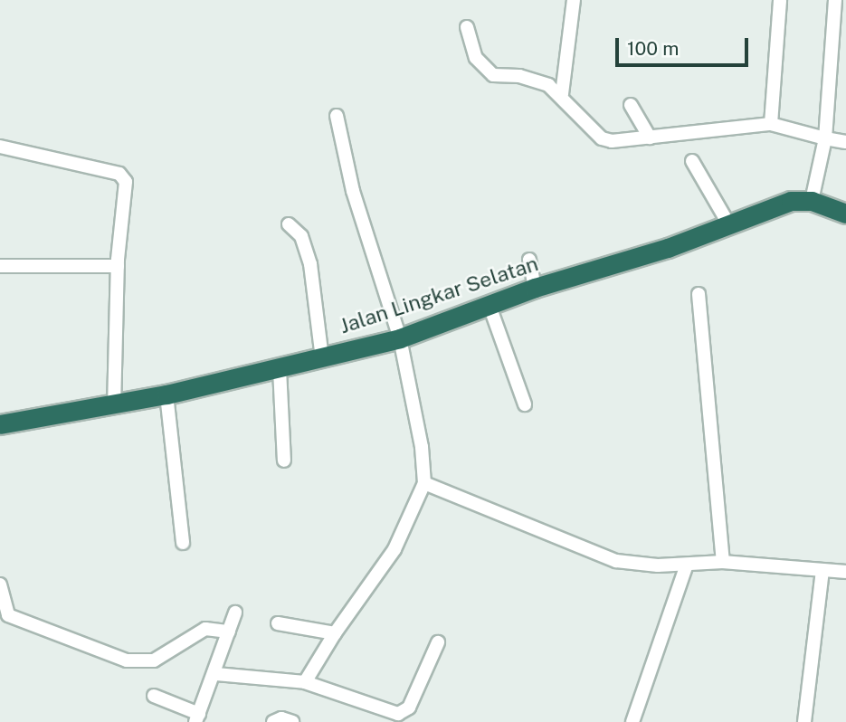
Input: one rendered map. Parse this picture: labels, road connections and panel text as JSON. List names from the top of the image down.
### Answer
{
  "streets": {
    "highway": ["Jalan Lingkar Selatan"]
  },
  "scale_bar": "100 m"
}
